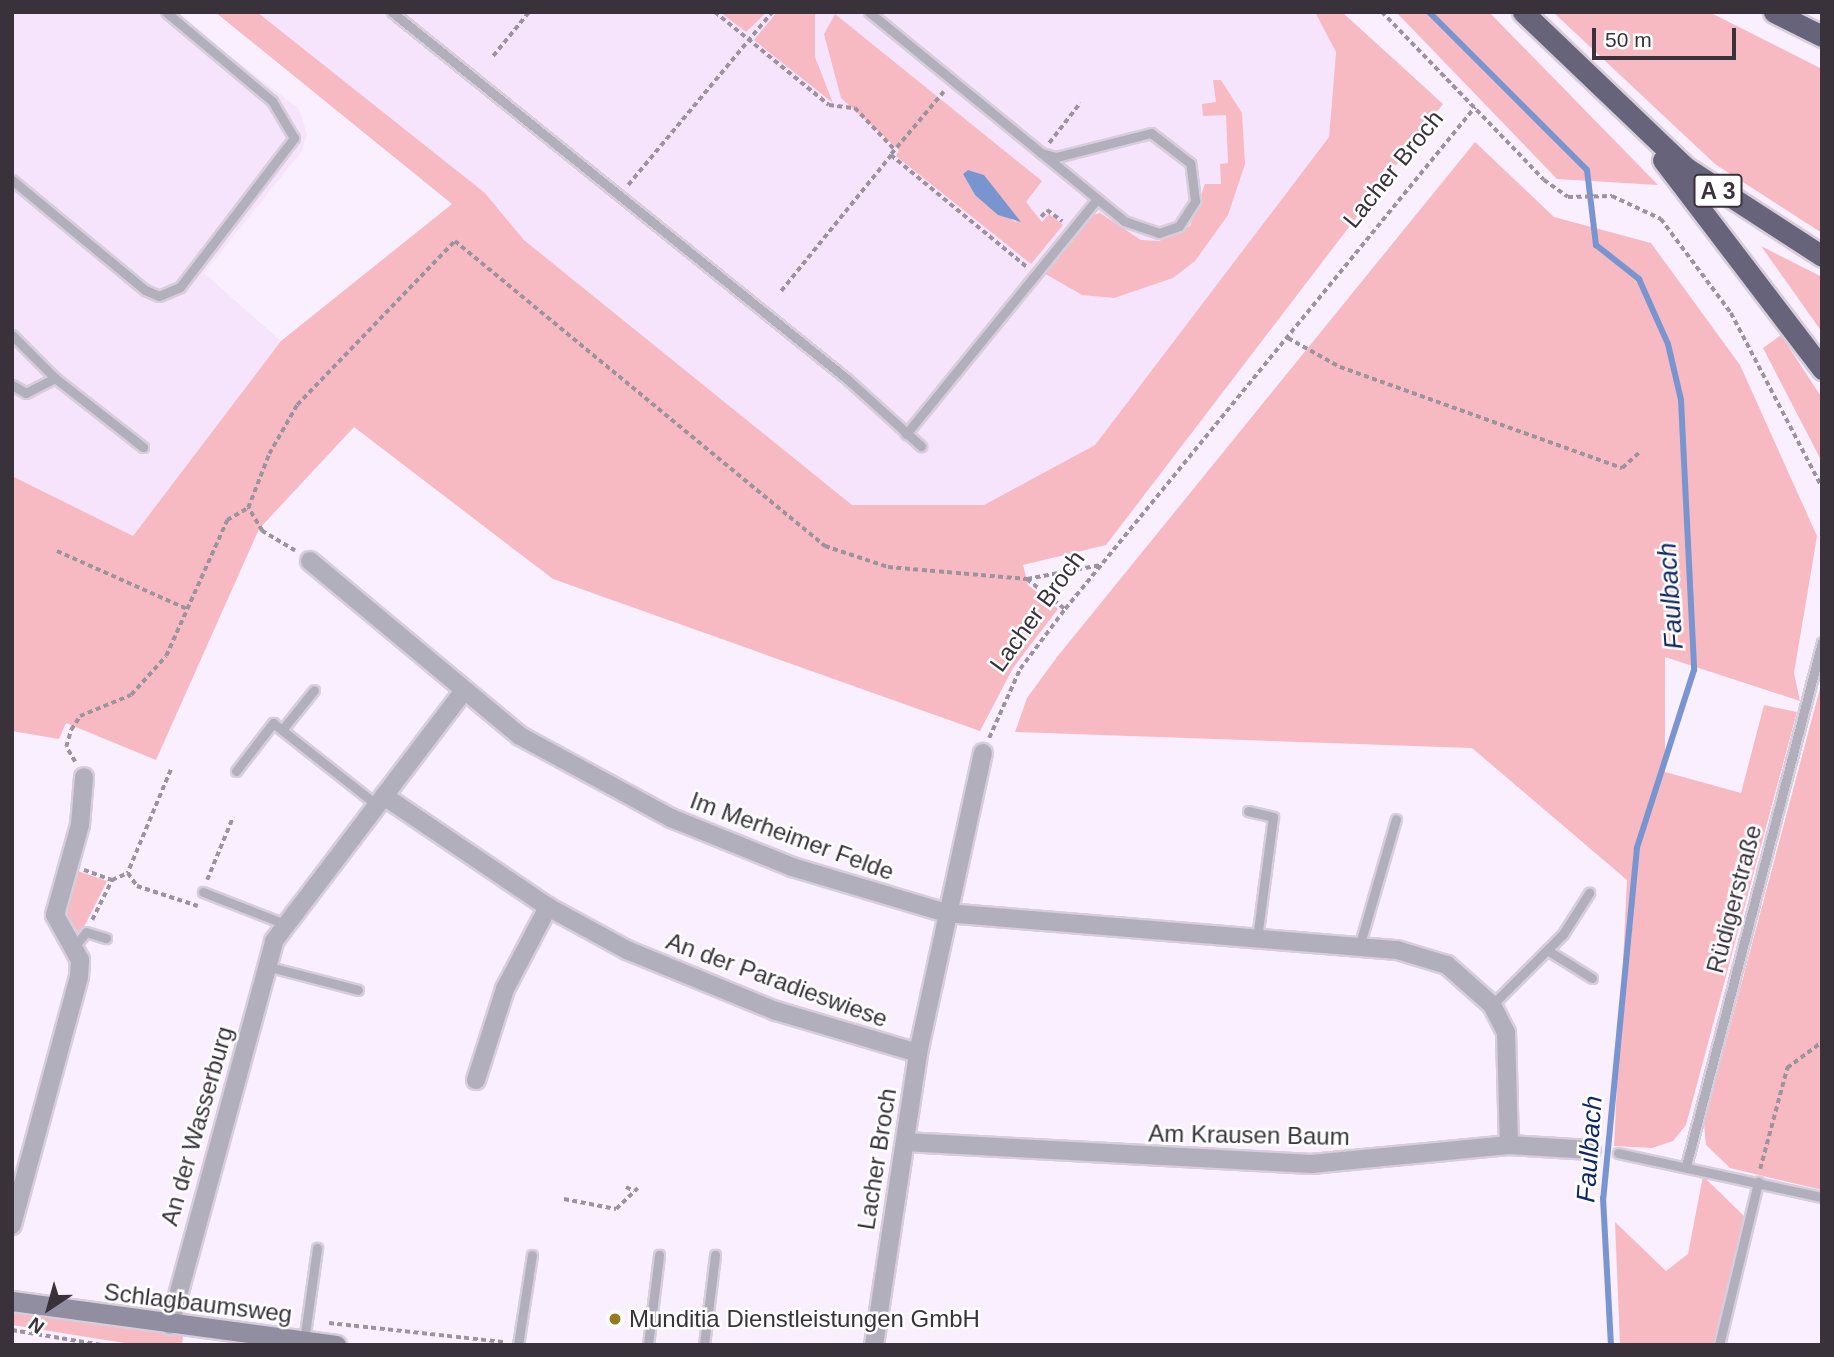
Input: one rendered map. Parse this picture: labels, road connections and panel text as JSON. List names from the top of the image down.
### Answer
{
  "streets": {
    "highway": ["A 3"],
    "main road": ["Schlagbaumsweg"],
    "street": [
      "Lacher Broch",
      "Im Merheimer Felde",
      "An der Paradieswiese",
      "An der Wasserburg",
      "Am Krausen Baum"
    ],
    "lane": ["Rüdigerstraße"]
  },
  "crossings": [
    ["Lacher Broch", "Im Merheimer Felde"],
    ["Lacher Broch", "An der Paradieswiese"],
    ["Lacher Broch", "Am Krausen Baum"],
    ["Im Merheimer Felde", "An der Wasserburg"],
    ["Im Merheimer Felde", "Am Krausen Baum"],
    ["An der Paradieswiese", "An der Wasserburg"],
    ["An der Wasserburg", "Schlagbaumsweg"]
  ],
  "water": ["Faulbach"],
  "places": ["Munditia Dienstleistungen GmbH"],
  "scale_bar": "50 m",
  "north": "bottom left"
}
